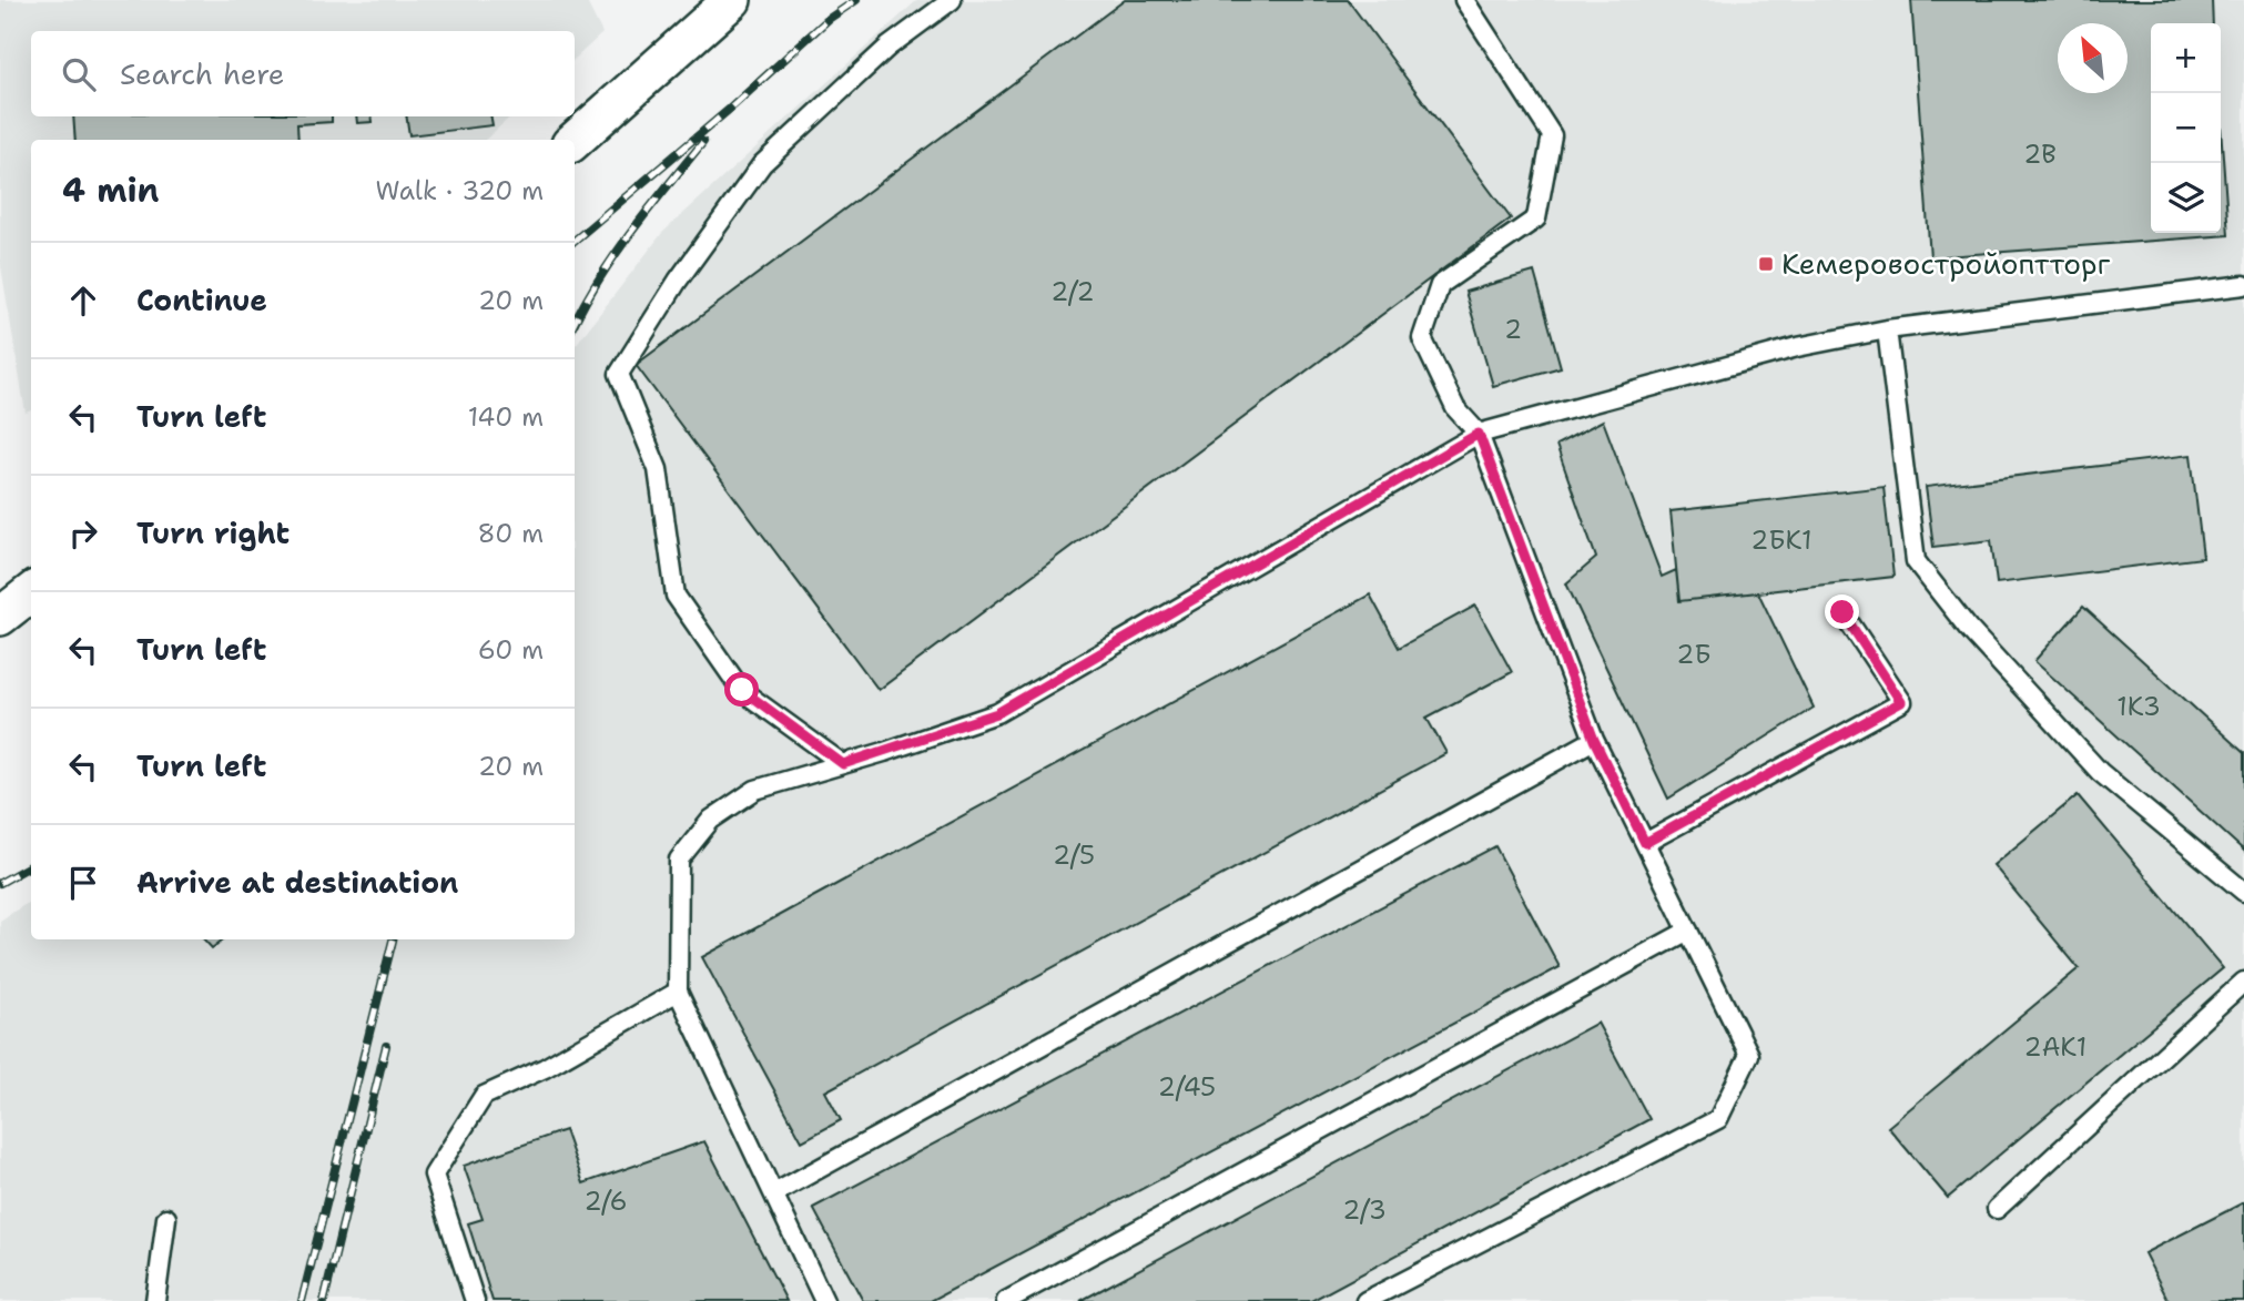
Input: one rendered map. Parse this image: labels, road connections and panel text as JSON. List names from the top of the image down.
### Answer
{
  "places": {
    "transit": ["Кемеровостройоптторг"]
  },
  "house_numbers": [
    "2В",
    "2/2",
    "2",
    "2БК1",
    "2Б",
    "1К3",
    "2/5",
    "2АК1",
    "2/45",
    "2/6",
    "2/3"
  ],
  "north": "top left",
  "page": {
    "map_buttons": ["+", "−"],
    "search": "Search here",
    "heading": ["4 min", "Walk · 320 m"],
    "list": [
      ["Continue", "20 m"],
      ["Turn left", "140 m"],
      ["Turn right", "80 m"],
      ["Turn left", "60 m"],
      ["Turn left", "20 m"],
      "Arrive at destination"
    ]
  }
}
